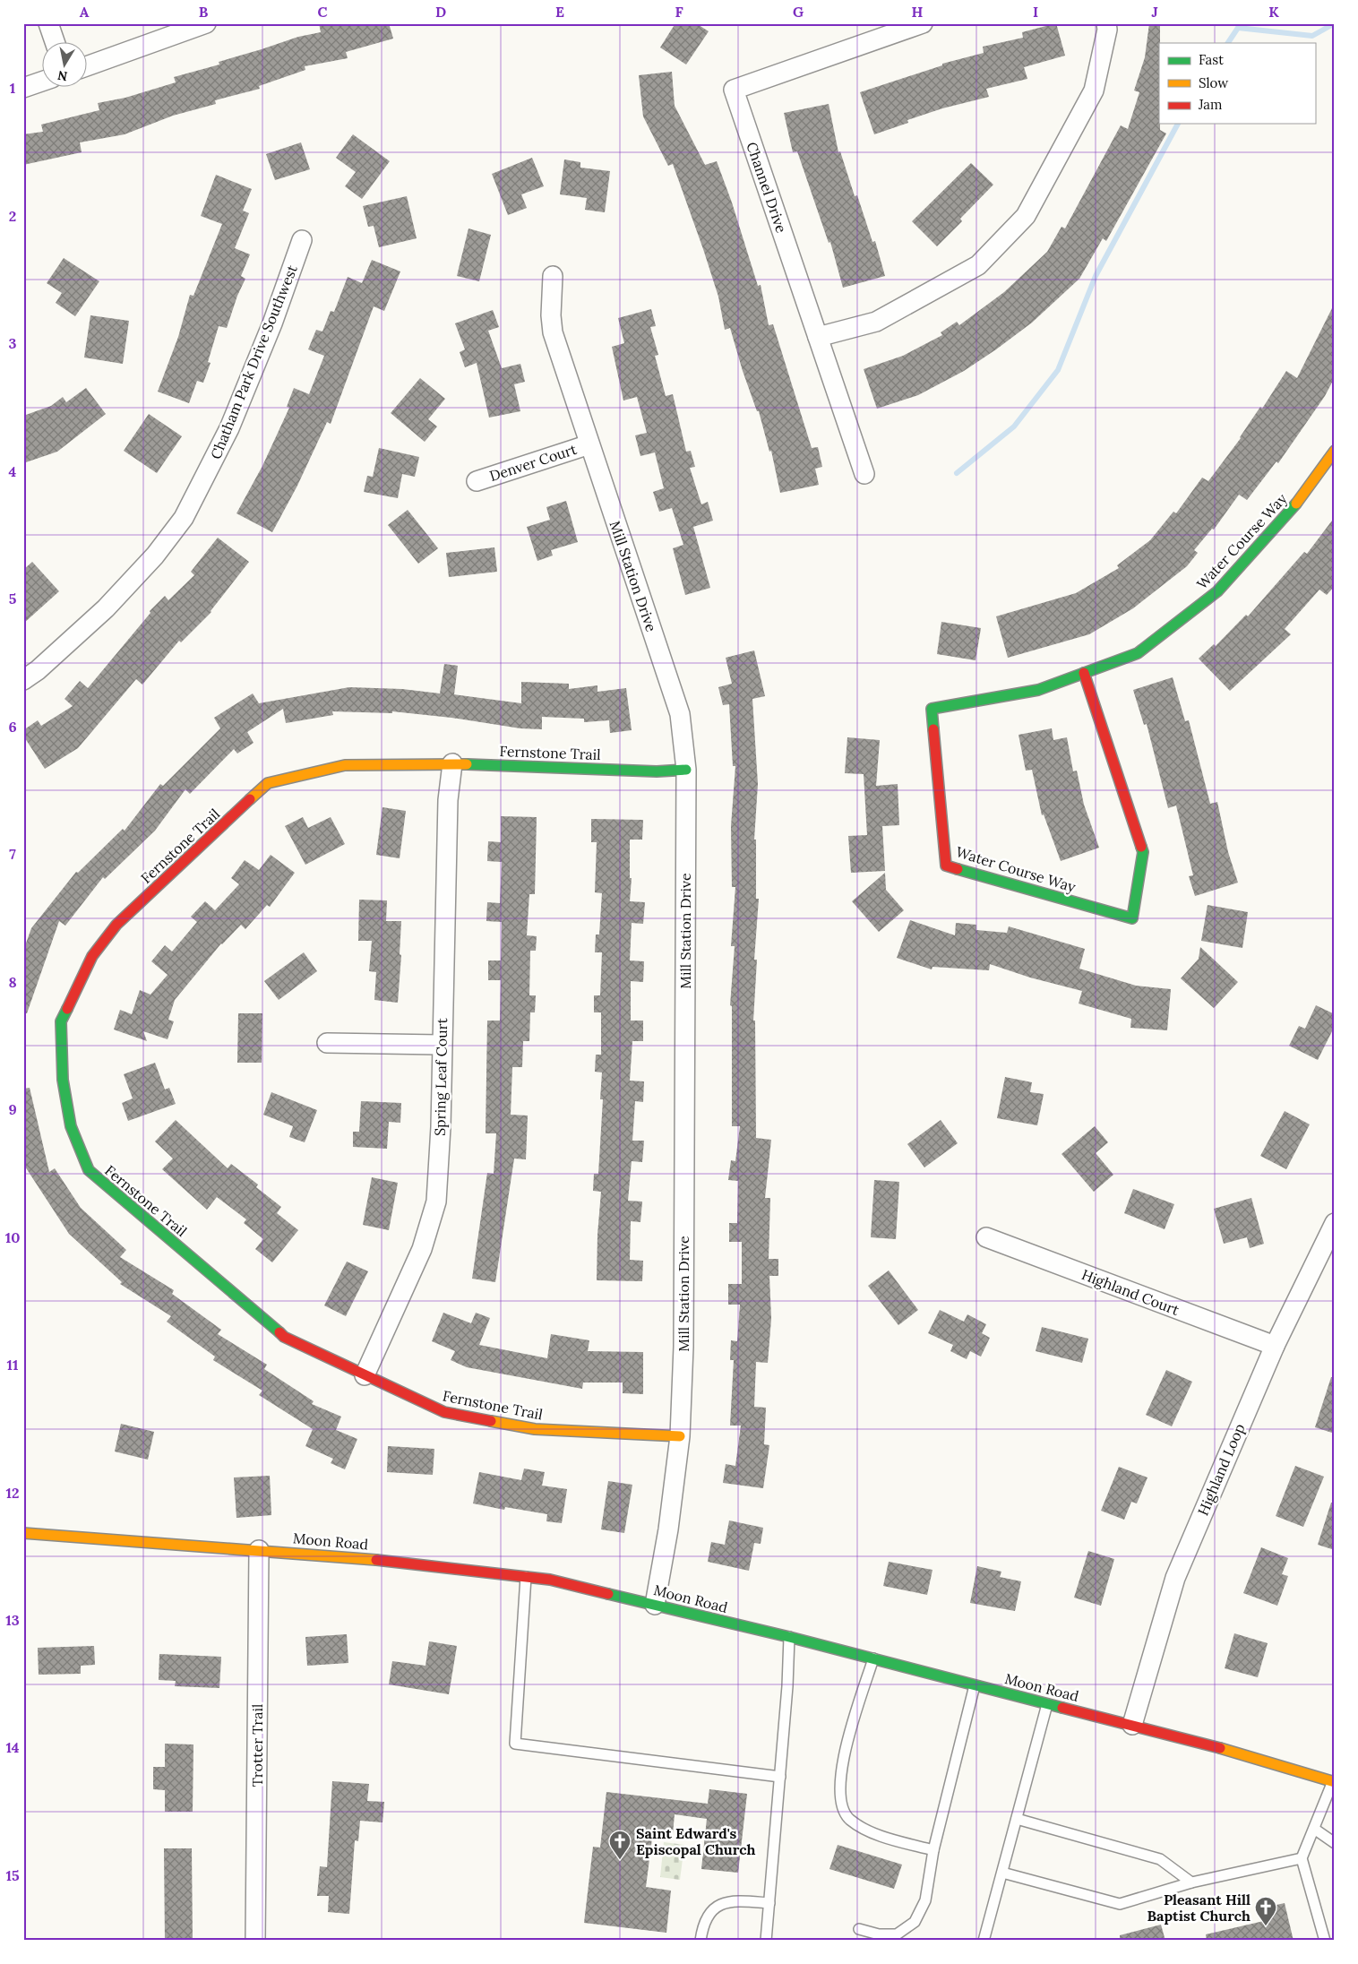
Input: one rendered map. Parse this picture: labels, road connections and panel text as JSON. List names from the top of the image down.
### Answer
{
  "streets": {
    "street": [
      "Channel Drive",
      "Chatham Park Drive Southwest",
      "Denver Court",
      "Water Course Way",
      "Mill Station Drive",
      "Fernstone Trail",
      "Spring Leaf Court",
      "Highland Court",
      "Highland Loop",
      "Moon Road",
      "Trotter Trail"
    ]
  },
  "crossings": [
    ["Denver Court", "Mill Station Drive"],
    ["Mill Station Drive", "Fernstone Trail"],
    ["Mill Station Drive", "Moon Road"],
    ["Fernstone Trail", "Spring Leaf Court"],
    ["Highland Court", "Highland Loop"],
    ["Highland Loop", "Moon Road"],
    ["Moon Road", "Trotter Trail"]
  ],
  "places": {
    "church": ["Saint Edward's Episcopal Church", "Pleasant Hill Baptist Church"]
  },
  "legend": ["Fast", "Slow", "Jam"],
  "north": "bottom",
  "grid": {
    "columns": [
      "A",
      "B",
      "C",
      "D",
      "E",
      "F",
      "G",
      "H",
      "I",
      "J",
      "K"
    ],
    "rows": [
      "1",
      "2",
      "3",
      "4",
      "5",
      "6",
      "7",
      "8",
      "9",
      "10",
      "11",
      "12",
      "13",
      "14",
      "15"
    ]
  }
}
